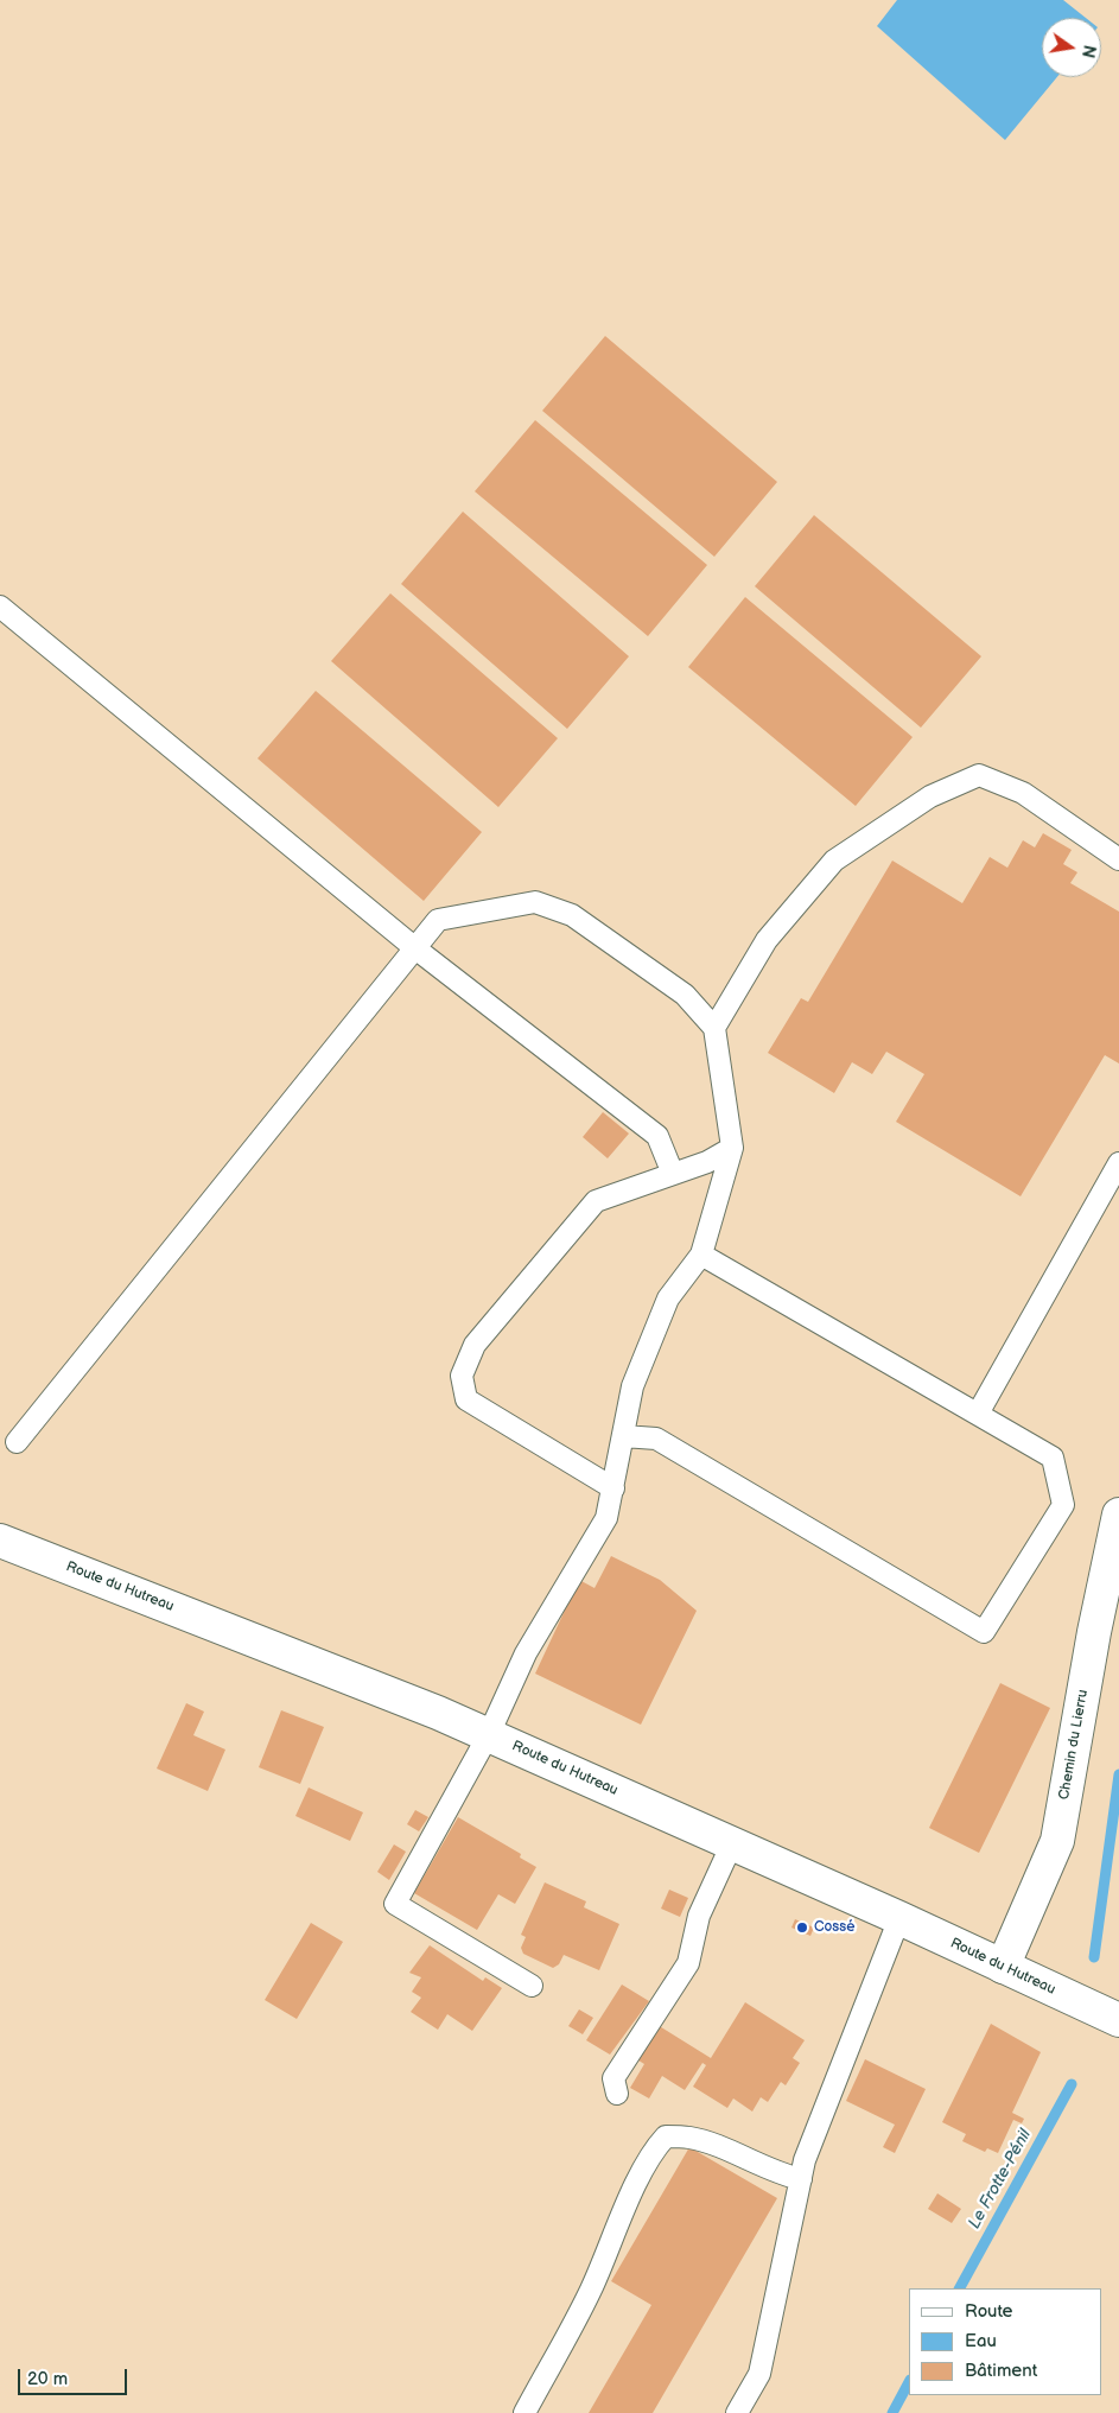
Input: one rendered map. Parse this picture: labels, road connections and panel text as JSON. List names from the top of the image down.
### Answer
{
  "streets": {
    "street": ["Route du Hutreau", "Chemin du Lierru"]
  },
  "crossings": [
    ["Route du Hutreau", "Chemin du Lierru"]
  ],
  "water": ["Le Frotte-Pénil"],
  "places": ["Cossé"],
  "legend": ["Route", "Eau", "Bâtiment"],
  "scale_bar": "20 m",
  "north": "right"
}
